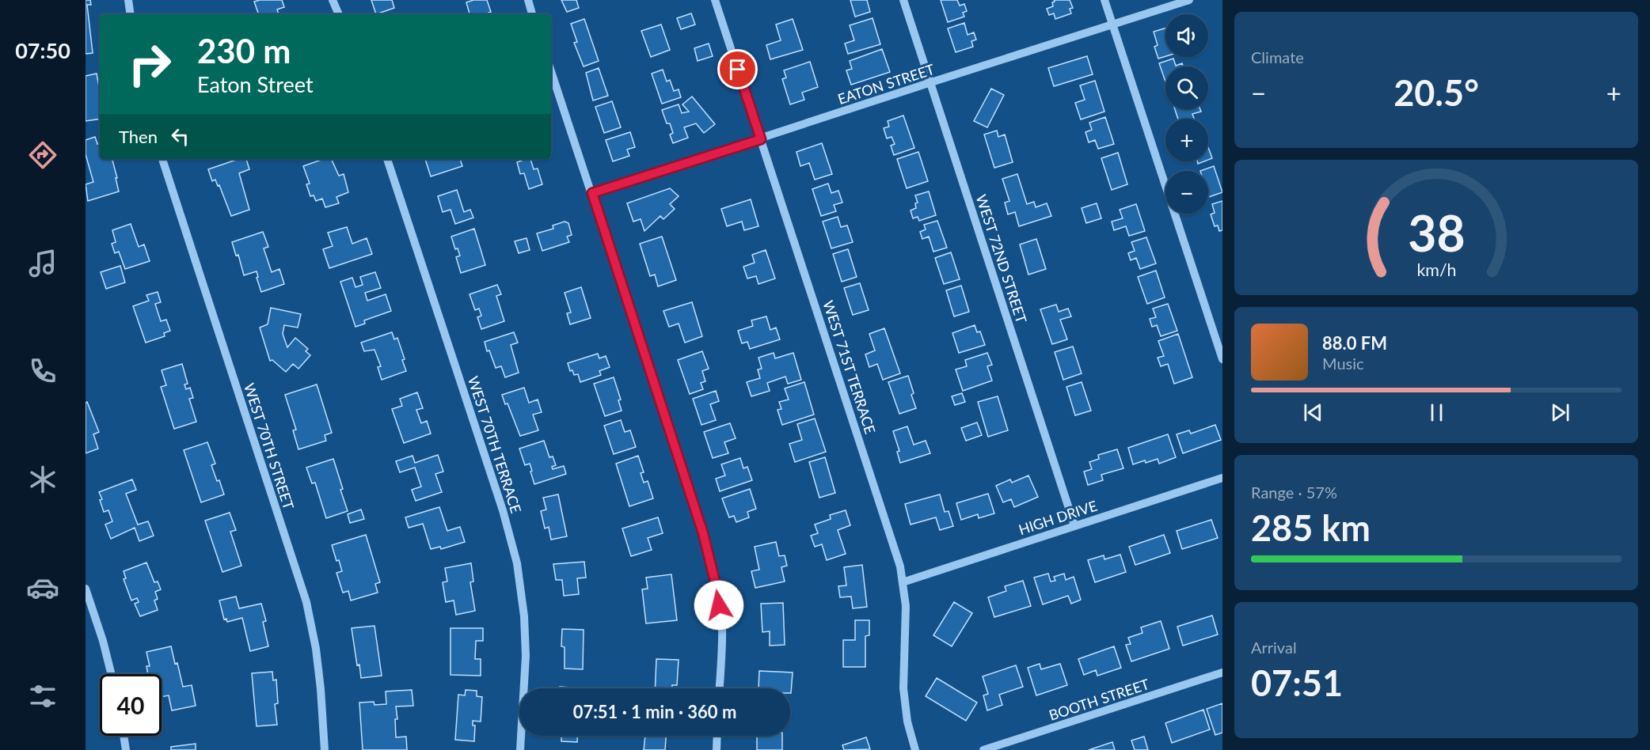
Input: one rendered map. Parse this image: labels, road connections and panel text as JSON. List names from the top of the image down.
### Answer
{
  "streets": {
    "street": [
      "EATON STREET",
      "WEST 72ND STREET",
      "WEST 71ST TERRACE",
      "WEST 70TH TERRACE",
      "WEST 70TH STREET",
      "HIGH DRIVE",
      "BOOTH STREET"
    ]
  },
  "crossings": [
    ["EATON STREET", "WEST 72ND STREET"],
    ["EATON STREET", "WEST 71ST TERRACE"],
    ["WEST 72ND STREET", "HIGH DRIVE"],
    ["WEST 71ST TERRACE", "HIGH DRIVE"]
  ],
  "page": {
    "tabs": "07:50",
    "tile": [
      "Climate",
      ["Range · 57%", "285 km"],
      ["Arrival", "07:51"]
    ],
    "map_buttons": ["+", "−"],
    "turn": ["230 m", "Eaton Street"],
    "heat": ["−", "20.5°", "+"],
    "then": "Then",
    "song": ["88.0 FM", "Music"],
    "limit": "40",
    "trip": "07:51 · 1 min · 360 m",
    "gauge": ["38", "km/h"]
  }
}
